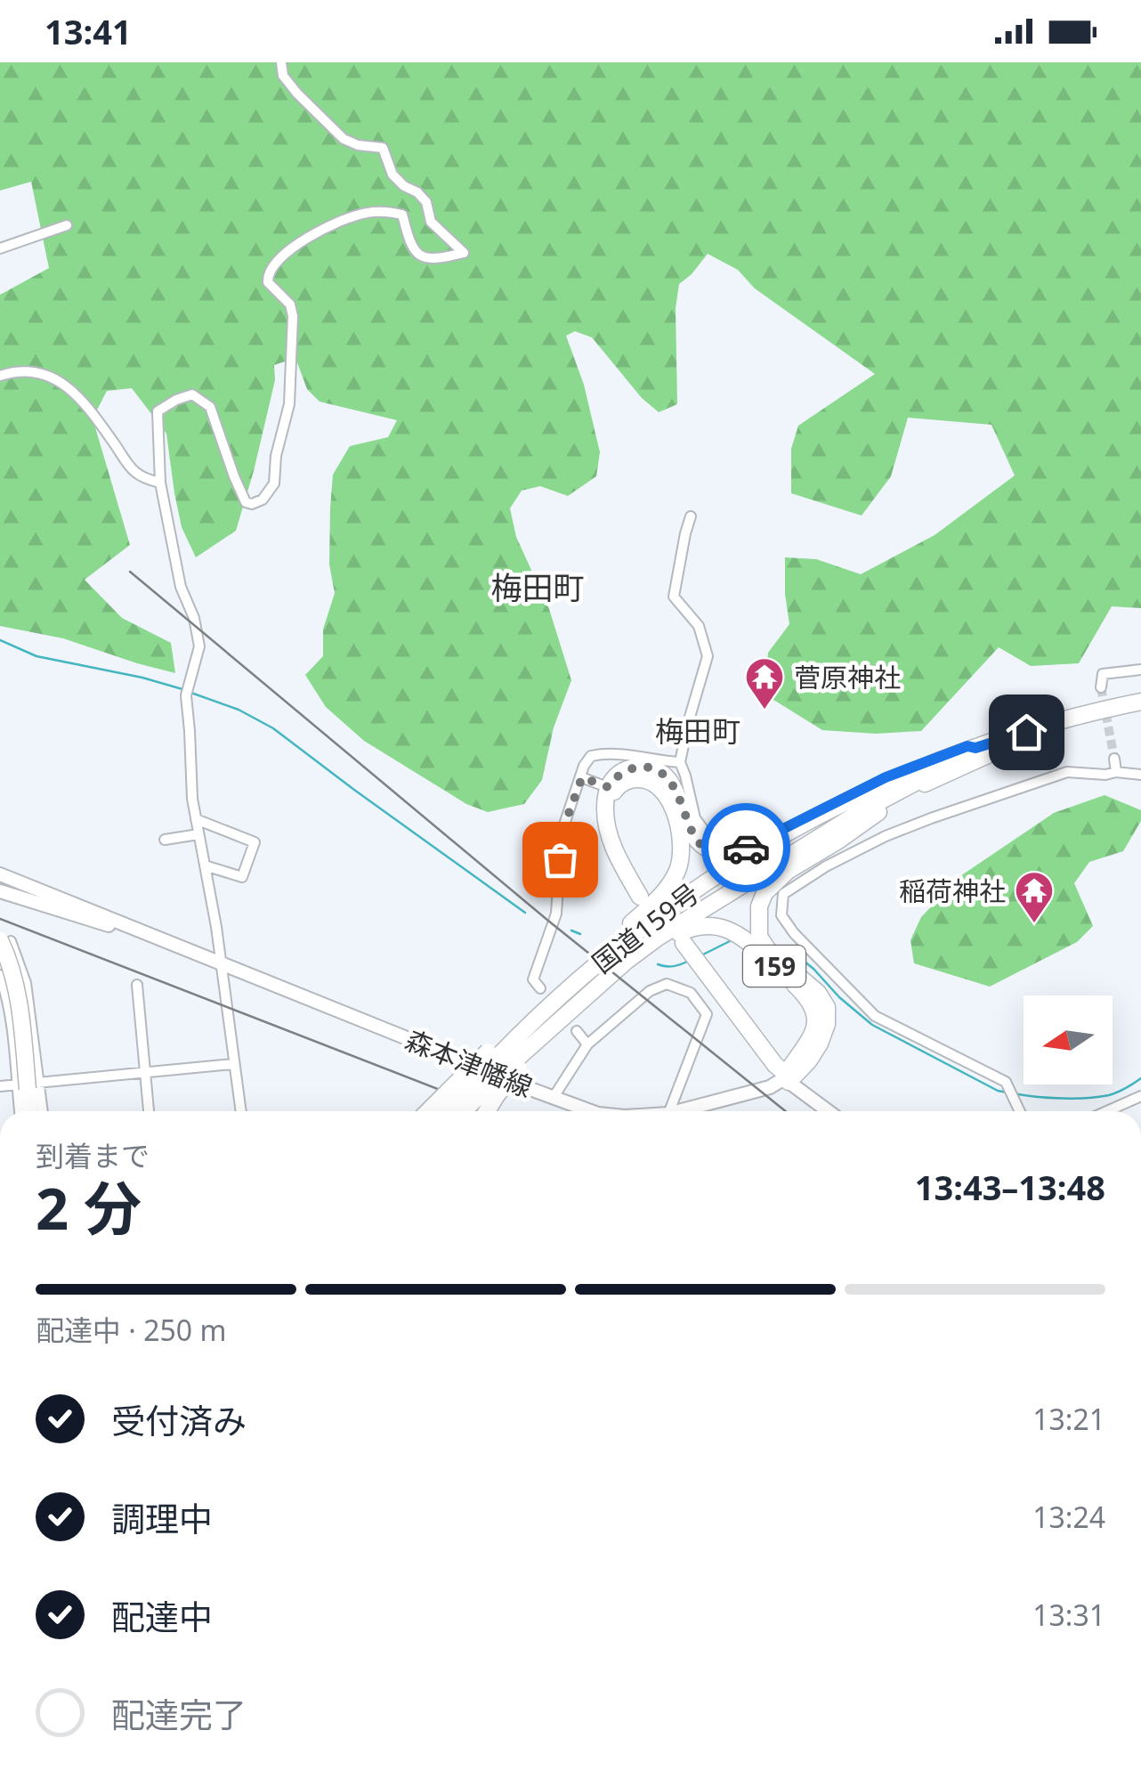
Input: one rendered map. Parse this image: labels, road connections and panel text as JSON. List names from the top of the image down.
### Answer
{
  "streets": {
    "highway": ["国道159号", "159"],
    "main road": ["森本津幡線"]
  },
  "crossings": [
    ["国道159号", "159"],
    ["159", "森本津幡線"]
  ],
  "districts": ["梅田町", "梅田町"],
  "places": {
    "temple": ["菅原神社", "稲荷神社"]
  },
  "north": "left",
  "page": {
    "status": "13:41",
    "heading": ["2 分", "到着まで", "13:43–13:48"],
    "bar": "配達中 · 250 m",
    "list": [
      ["受付済み", "13:21"],
      ["調理中", "13:24"],
      ["配達中", "13:31"],
      "配達完了"
    ]
  }
}
